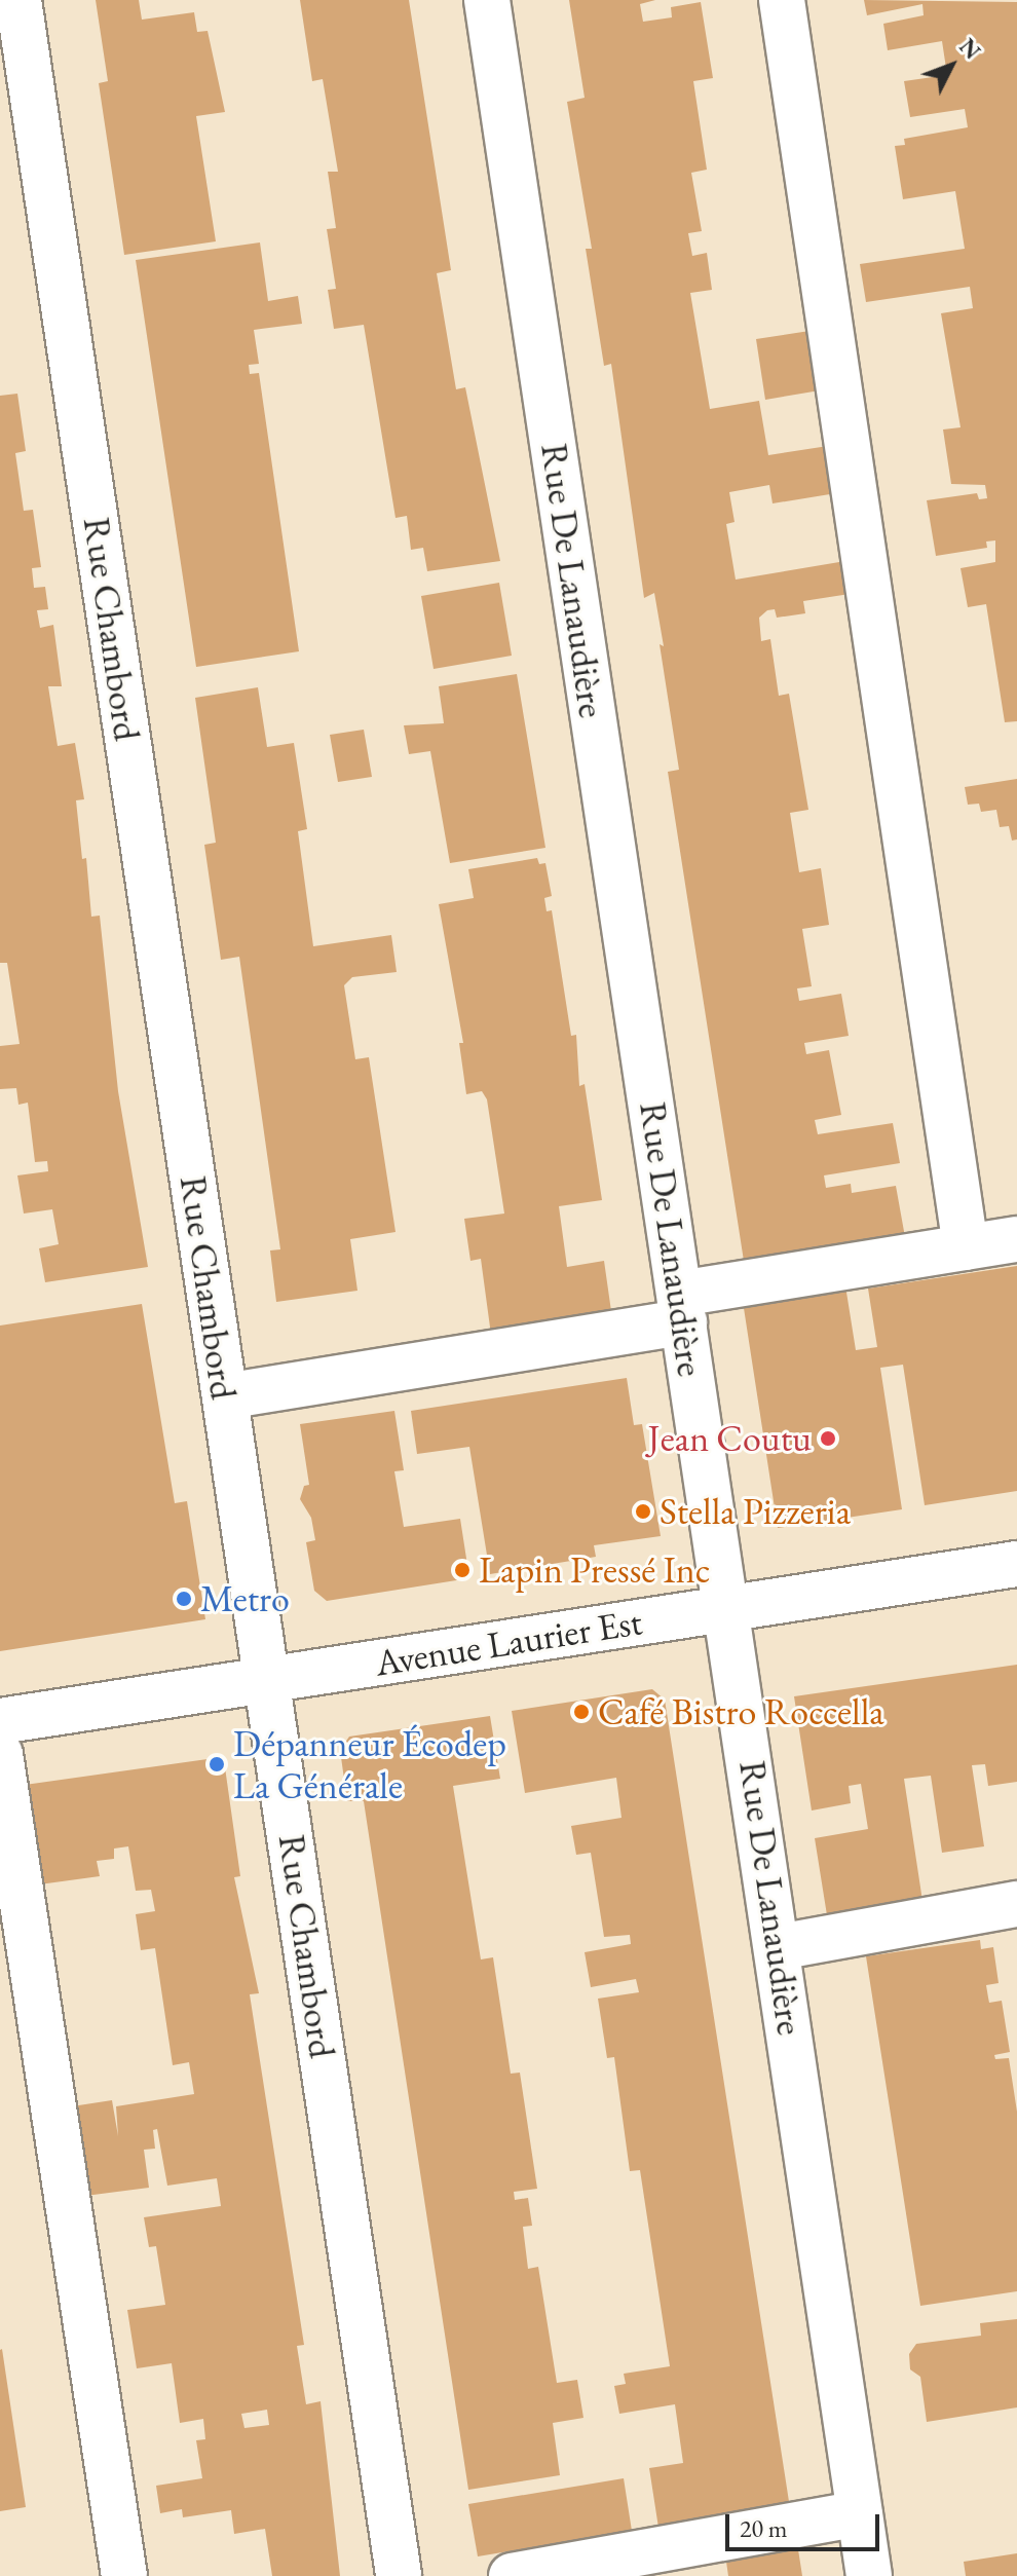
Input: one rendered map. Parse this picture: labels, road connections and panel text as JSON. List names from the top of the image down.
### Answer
{
  "streets": {
    "street": ["Rue De Lanaudière", "Rue Chambord", "Avenue Laurier Est"]
  },
  "crossings": [
    ["Rue De Lanaudière", "Avenue Laurier Est"],
    ["Rue Chambord", "Avenue Laurier Est"]
  ],
  "places": [
    "Jean Coutu",
    "Stella Pizzeria",
    "Lapin Pressé Inc",
    "Metro",
    "Café Bistro Roccella",
    "Dépanneur Écodep La Générale"
  ],
  "scale_bar": "20 m",
  "north": "top right"
}
